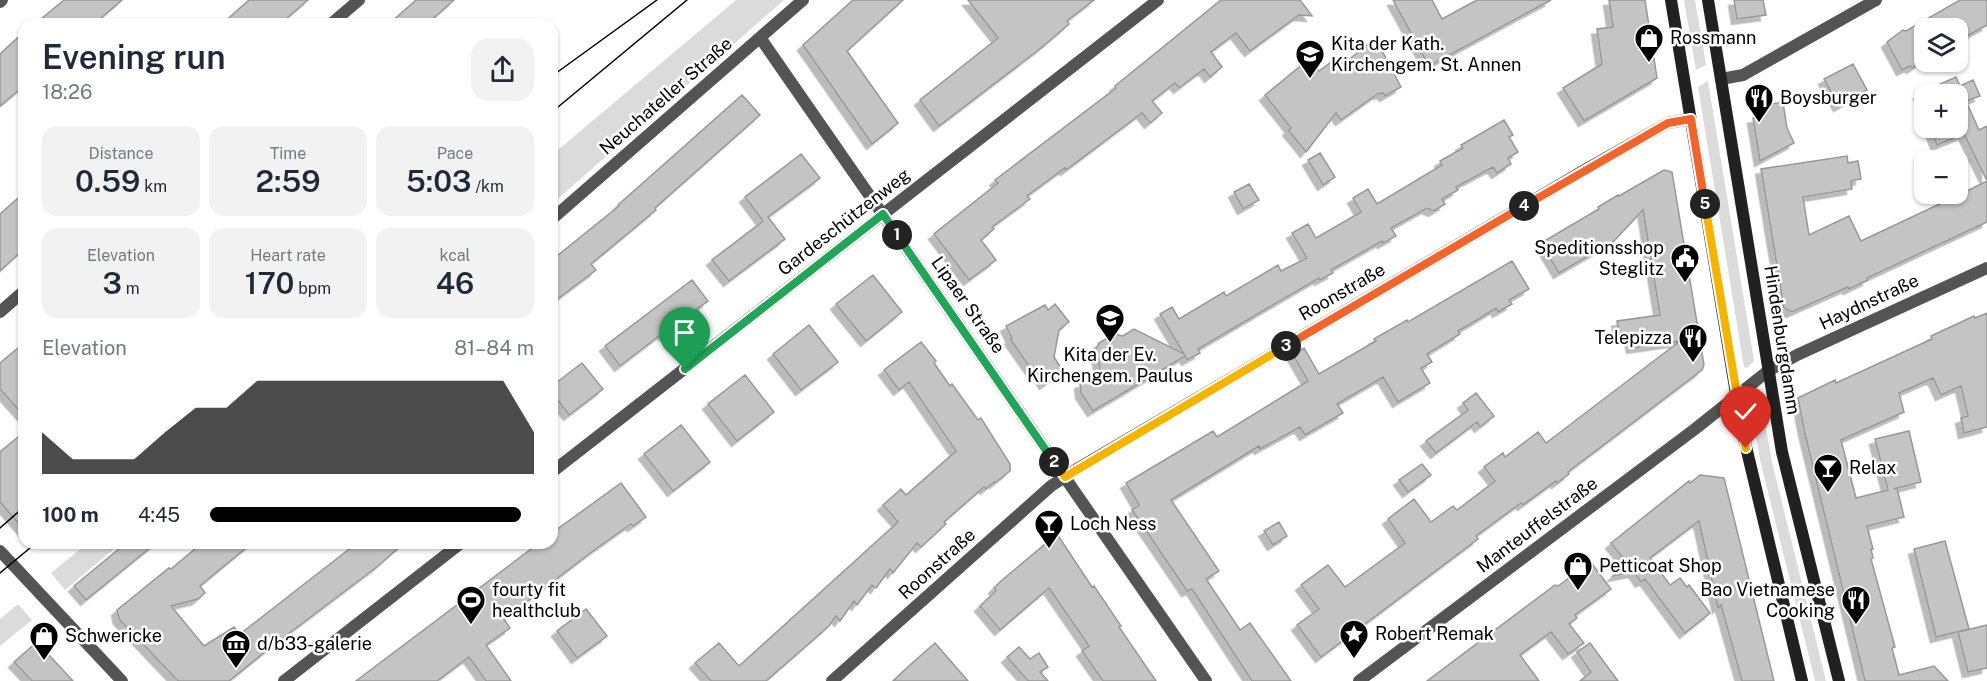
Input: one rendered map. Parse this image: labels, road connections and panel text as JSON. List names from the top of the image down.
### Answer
{
  "streets": {
    "main road": ["Hindenburgdamm"],
    "street": [
      "Neuchateller Straße",
      "Gardeschützenweg",
      "Roonstraße",
      "Haydnstraße",
      "Lipaer Straße",
      "Manteuffelstraße"
    ]
  },
  "crossings": [
    ["Neuchateller Straße", "Lipaer Straße"],
    ["Gardeschützenweg", "Lipaer Straße"],
    ["Roonstraße", "Lipaer Straße"],
    ["Haydnstraße", "Hindenburgdamm"],
    ["Haydnstraße", "Manteuffelstraße"]
  ],
  "places": {
    "shop": ["Rossmann", "Petticoat Shop", "Schwericke"],
    "school or university": ["Kita der Kath. Kirchengem. St. Annen", "Kita der Ev. Kirchengem. Paulus"],
    "restaurant": ["Boysburger", "Telepizza", "Bao Vietnamese Cooking"],
    "public building": ["Speditionsshop Steglitz"],
    "bar": ["Relax", "Loch Ness"],
    "sports": ["fourty fit healthclub"],
    "place": ["Robert Remak"],
    "museum": ["d/b33-galerie"]
  },
  "page": {
    "map_buttons": ["+", "−"],
    "heading": ["Evening run", "18:26"],
    "stats": [
      ["Distance", "0.59 km"],
      ["Time", "2:59"],
      ["Pace", "5:03 /km"],
      ["Elevation", "3 m"],
      ["Heart rate", "170 bpm"],
      ["kcal", "46"]
    ],
    "pins": [
      "5",
      "4",
      "1",
      "3",
      "2"
    ],
    "chart": ["Elevation", "81–84 m"],
    "list": [
      {
        "name": "100 m",
        "note": "4:45"
      }
    ]
  }
}
